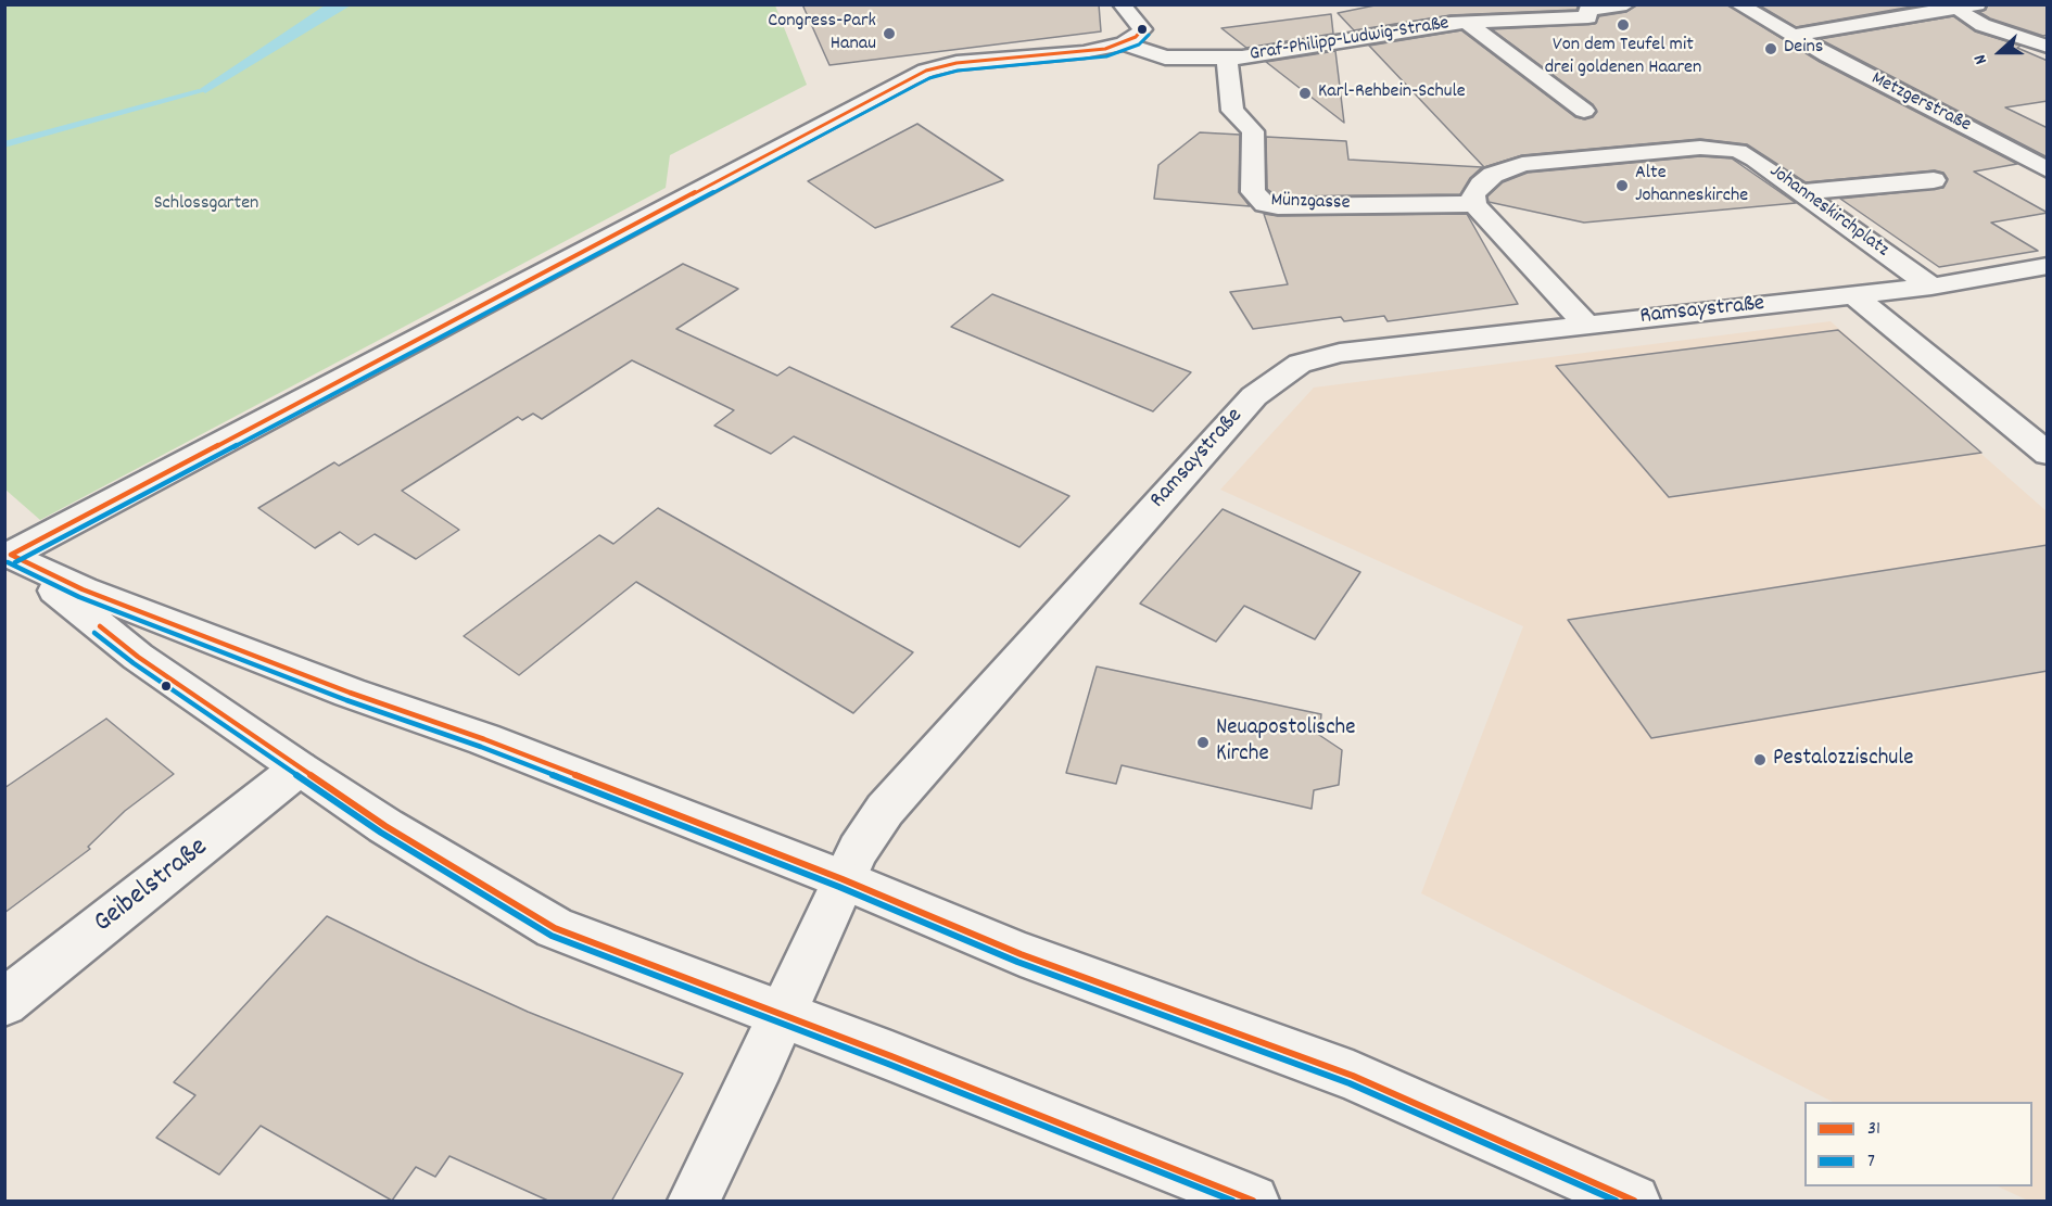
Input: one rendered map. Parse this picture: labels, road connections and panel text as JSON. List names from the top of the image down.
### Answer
{
  "streets": {
    "street": [
      "Graf-Philipp-Ludwig-Straße",
      "Metzgerstraße",
      "Münzgasse",
      "Johanneskirchplatz",
      "Ramsaystraße",
      "Geibelstraße"
    ]
  },
  "crossings": [
    ["Graf-Philipp-Ludwig-Straße", "Münzgasse"],
    ["Münzgasse", "Johanneskirchplatz"],
    ["Johanneskirchplatz", "Ramsaystraße"]
  ],
  "parks": ["Schlossgarten"],
  "places": [
    "Von dem Teufel mit drei goldenen Haaren",
    "Congress-Park Hanau",
    "Deins",
    "Karl-Rehbein-Schule",
    "Alte Johanneskirche",
    "Neuapostolische Kirche",
    "Pestalozzischule"
  ],
  "lines": ["transit line 31", "transit line 7"],
  "legend": ["31", "7"],
  "north": "left"
}
